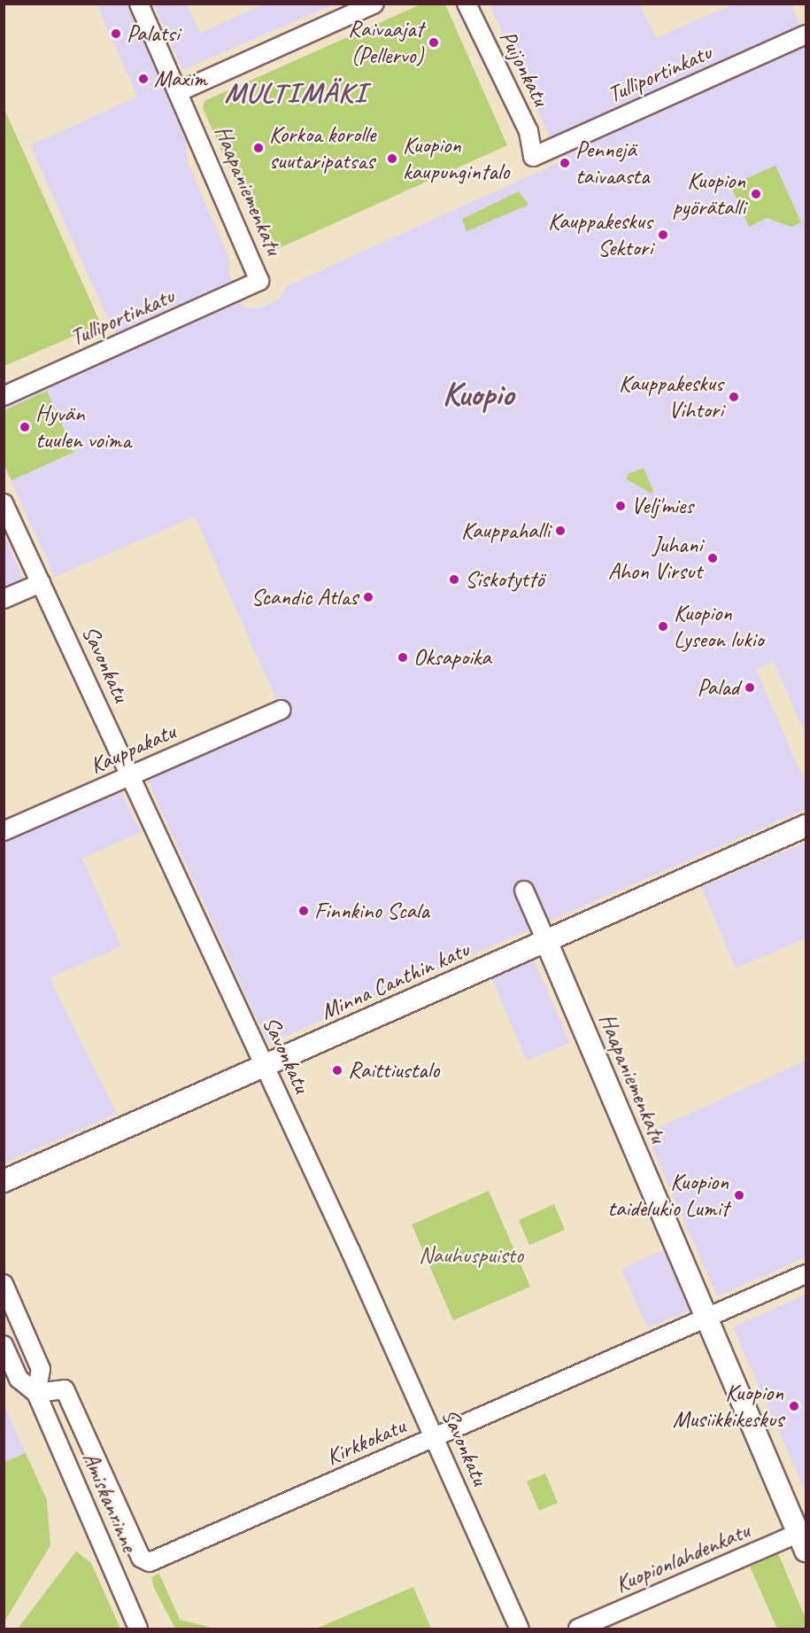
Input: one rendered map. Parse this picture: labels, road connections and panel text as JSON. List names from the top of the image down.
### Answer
{
  "streets": {
    "main road": ["Haapaniemenkatu", "Minna Canthin katu"],
    "street": [
      "Puijonkatu",
      "Tulliportinkatu",
      "Savonkatu",
      "Kauppakatu",
      "Kirkkokatu",
      "Amiskanrinne",
      "Kuopionlahdenkatu"
    ]
  },
  "crossings": [
    ["Puijonkatu", "Tulliportinkatu"],
    ["Tulliportinkatu", "Haapaniemenkatu"],
    ["Haapaniemenkatu", "Minna Canthin katu"],
    ["Haapaniemenkatu", "Kirkkokatu"],
    ["Haapaniemenkatu", "Kuopionlahdenkatu"],
    ["Savonkatu", "Kauppakatu"],
    ["Savonkatu", "Minna Canthin katu"],
    ["Savonkatu", "Kirkkokatu"],
    ["Kirkkokatu", "Amiskanrinne"]
  ],
  "districts": ["MULTIMÄKI", "Kuopio"],
  "parks": ["Nauhuspuisto"],
  "places": [
    "Palatsi",
    "Raivaajat (Pellervo)",
    "Maxim",
    "Korkoa korolle suutaripatsas",
    "Kuopion kaupungintalo",
    "Pennejä taivaasta",
    "Kuopion pyörätalli",
    "Kauppakeskus Sektori",
    "Kauppakeskus Vihtori",
    "Hyvän tuulen voima",
    "Velj'mies",
    "Kauppahalli",
    "Juhani Ahon Virsut",
    "Siskotyttö",
    "Scandic Atlas",
    "Kuopion Lyseon lukio",
    "Oksapoika",
    "Palad",
    "Finnkino Scala",
    "Raittiustalo",
    "Kuopion taidelukio Lumit",
    "Kuopion Musiikkikeskus"
  ]
}
